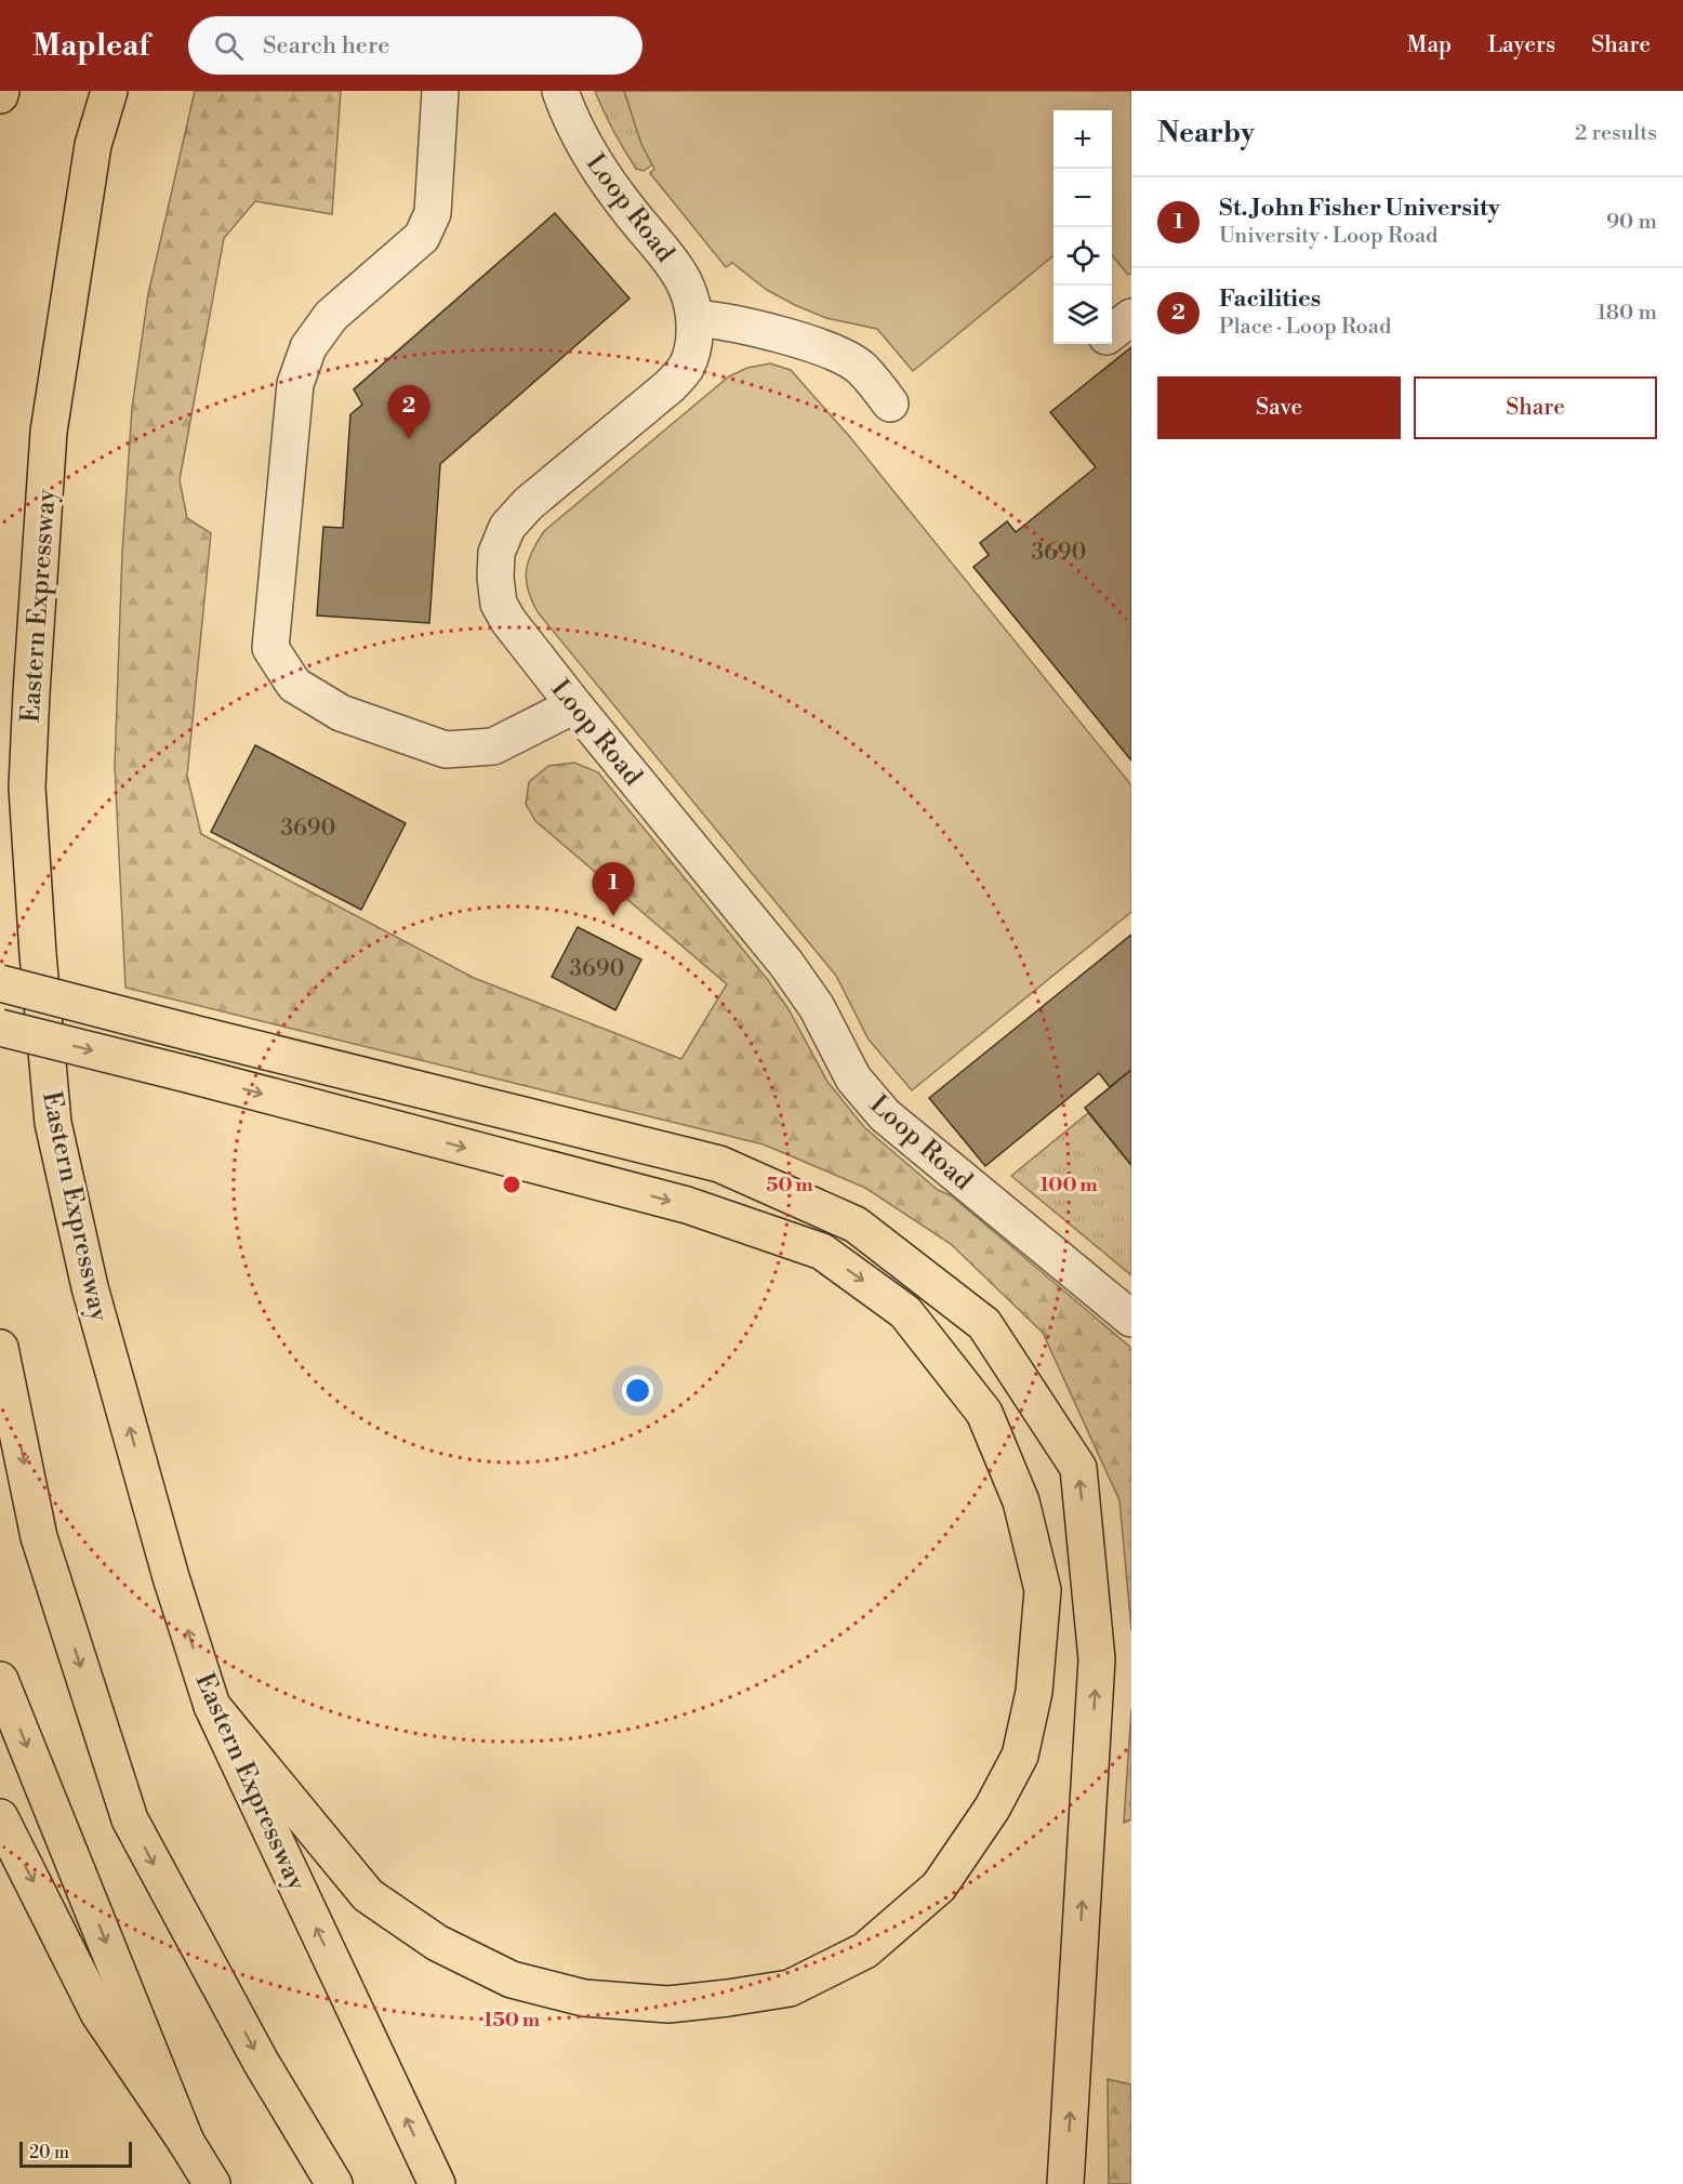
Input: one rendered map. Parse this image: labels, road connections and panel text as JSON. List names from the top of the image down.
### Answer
{
  "streets": {
    "highway": ["Eastern Expressway"],
    "street": ["Loop Road"]
  },
  "house_numbers": ["3690", "3690", "3690"],
  "scale_bar": "20 m",
  "page": {
    "header": "Mapleaf",
    "search": "Search here",
    "nav": ["Map", "Layers", "Share"],
    "heading": ["Nearby", "2 results"],
    "map_buttons": ["+", "−"],
    "list": [
      {
        "mark": "1",
        "name": "St. John Fisher University",
        "note": "University · Loop Road",
        "value": "90 m"
      },
      {
        "mark": "2",
        "name": "Facilities",
        "note": "Place · Loop Road",
        "value": "180 m"
      }
    ],
    "buttons": ["Save", "Share"],
    "pins": ["2", "1"],
    "scale": "20 m"
  },
  "rings": ["50 m", "100 m", "150 m"]
}
